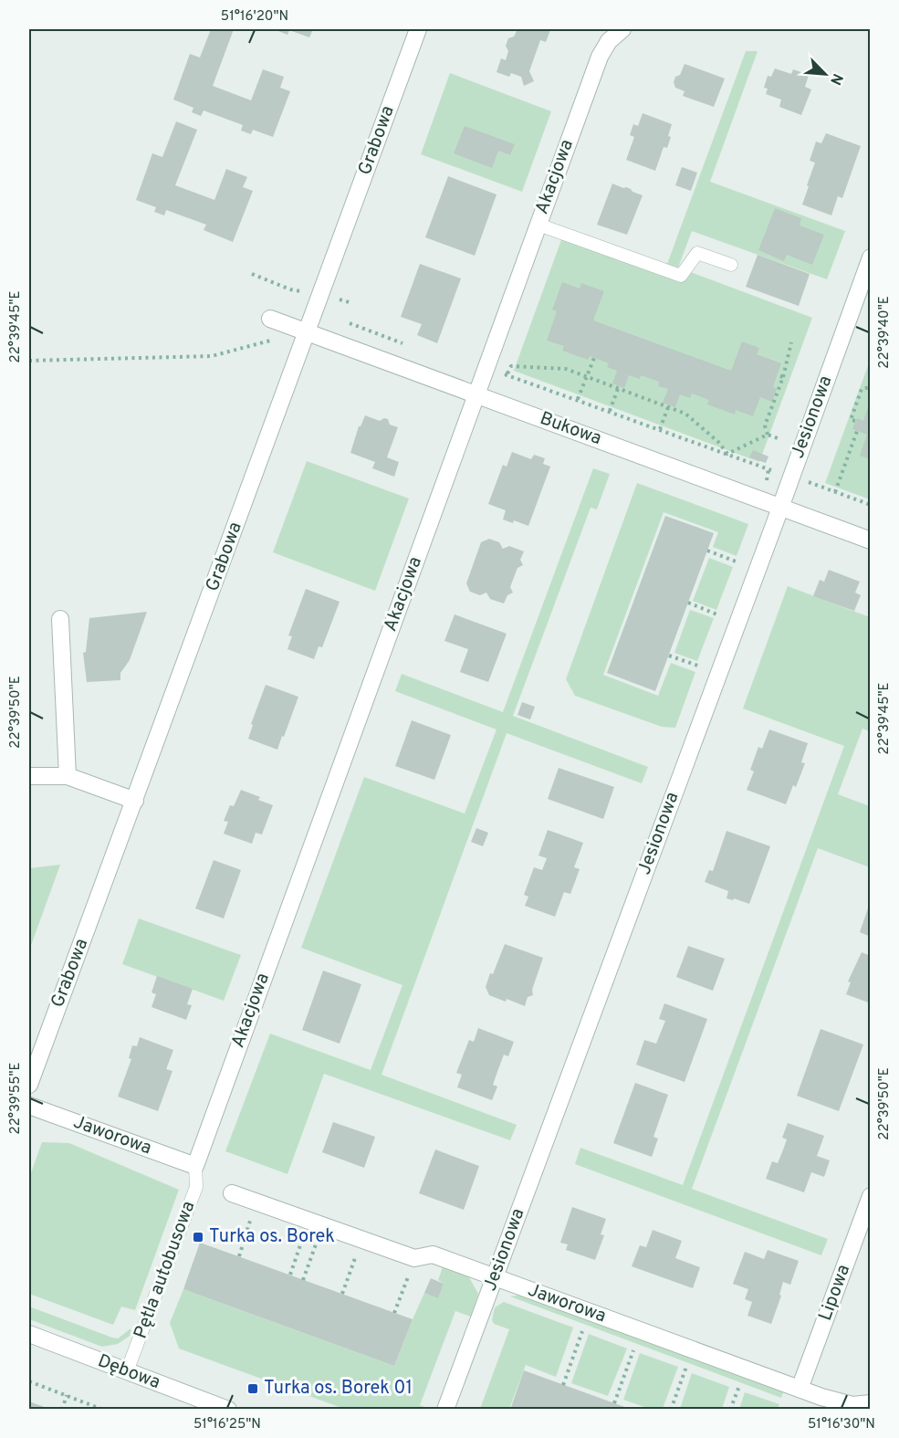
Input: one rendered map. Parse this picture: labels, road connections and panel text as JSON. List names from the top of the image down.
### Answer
{
  "streets": {
    "street": [
      "Grabowa",
      "Akacjowa",
      "Jesionowa",
      "Bukowa",
      "Jaworowa",
      "Lipowa",
      "Dębowa"
    ],
    "lane": ["Pętla autobusowa"]
  },
  "crossings": [
    ["Grabowa", "Bukowa"],
    ["Akacjowa", "Bukowa"],
    ["Akacjowa", "Jaworowa"],
    ["Akacjowa", "Pętla autobusowa"],
    ["Jesionowa", "Bukowa"],
    ["Jesionowa", "Jaworowa"],
    ["Jaworowa", "Pętla autobusowa"],
    ["Jaworowa", "Lipowa"],
    ["Pętla autobusowa", "Dębowa"]
  ],
  "places": {
    "transit": ["Turka os. Borek", "Turka os. Borek 01"]
  },
  "north": "bottom right",
  "coordinates": [
    "51°16'20\"N",
    "22°39'45\"E",
    "22°39'40\"E",
    "22°39'50\"E",
    "22°39'55\"E",
    "51°16'25\"N",
    "51°16'30\"N"
  ]
}
